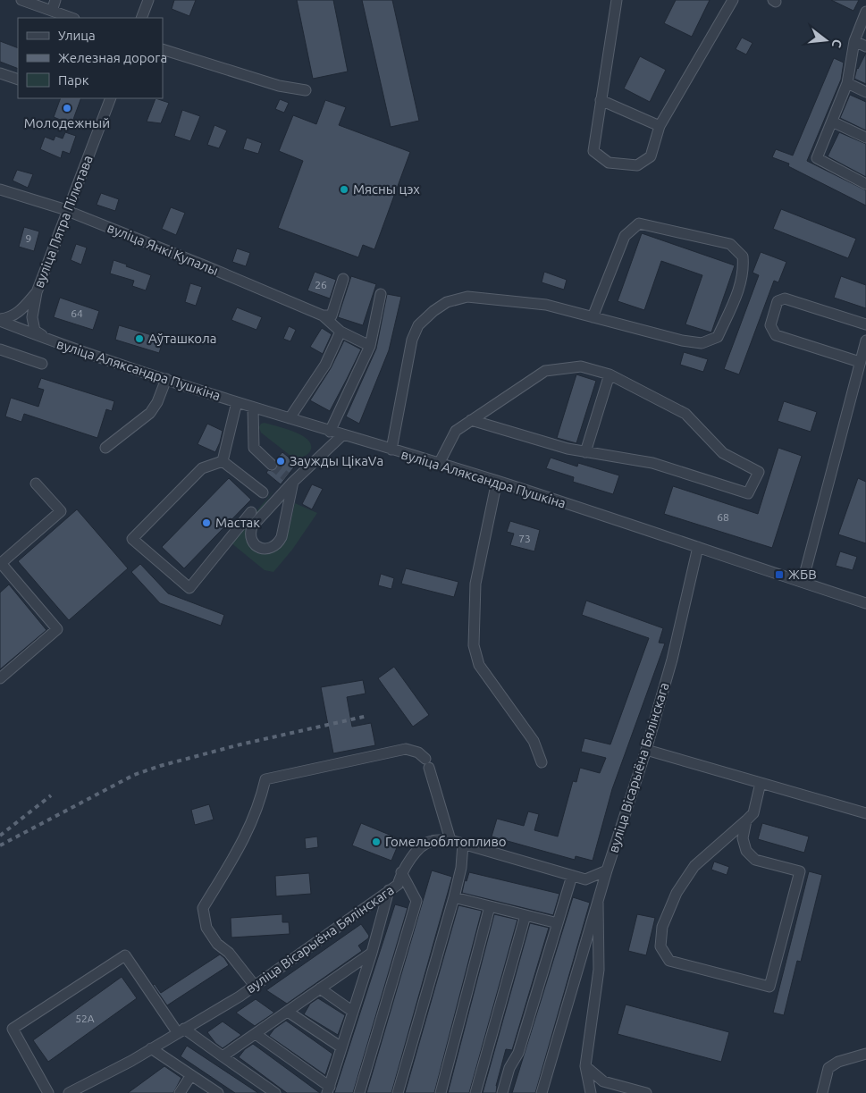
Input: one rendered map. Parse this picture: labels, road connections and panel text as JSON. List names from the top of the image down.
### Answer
{
  "streets": {
    "street": [
      "вуліца Пятра Пілютава",
      "вуліца Янкі Купалы",
      "вуліца Аляксандра Пушкіна",
      "вуліца Вісарыёна Бялінскага"
    ]
  },
  "crossings": [
    ["вуліца Пятра Пілютава", "вуліца Янкі Купалы"],
    ["вуліца Пятра Пілютава", "вуліца Аляксандра Пушкіна"],
    ["вуліца Аляксандра Пушкіна", "вуліца Вісарыёна Бялінскага"]
  ],
  "places": {
    "other": [
      "Молодежный",
      "Мясны цэх",
      "Аўташкола",
      "Заужды ЦікаVа",
      "Мастак",
      "Гомельоблтопливо"
    ],
    "transit": ["ЖБВ"]
  },
  "house_numbers": [
    "9",
    "26",
    "64",
    "68",
    "73",
    "52А"
  ],
  "legend": ["Улица", "Железная дорога", "Парк"],
  "north": "right"
}
